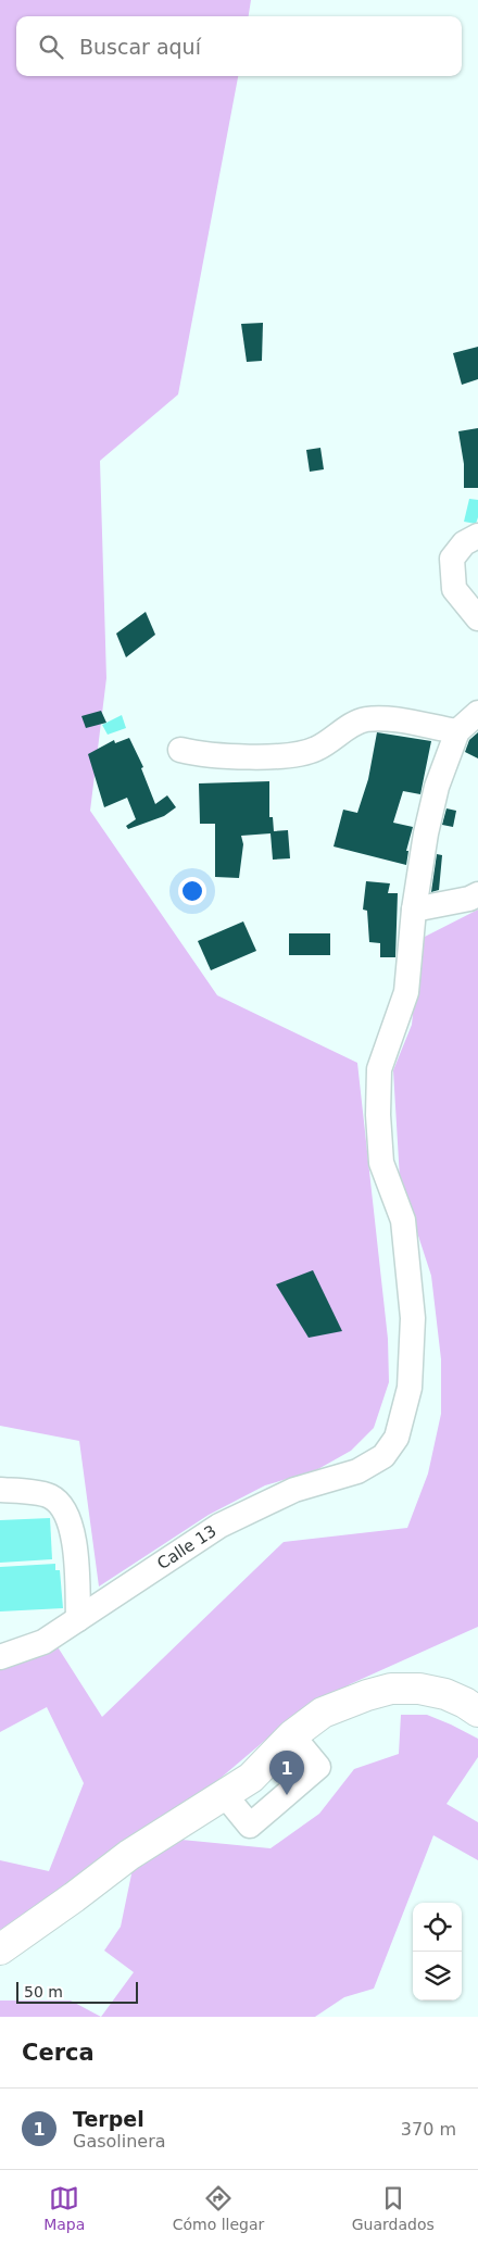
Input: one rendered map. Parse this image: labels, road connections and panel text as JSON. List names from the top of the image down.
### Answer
{
  "streets": {
    "street": ["Calle 13"]
  },
  "scale_bar": "50 m",
  "page": {
    "search": "Buscar aquí",
    "pins": "1",
    "scale": "50 m",
    "heading": "Cerca",
    "list": [
      {
        "mark": "1",
        "name": "Terpel",
        "note": "Gasolinera",
        "value": "370 m"
      }
    ],
    "nav": ["Mapa", "Cómo llegar", "Guardados"]
  }
}
